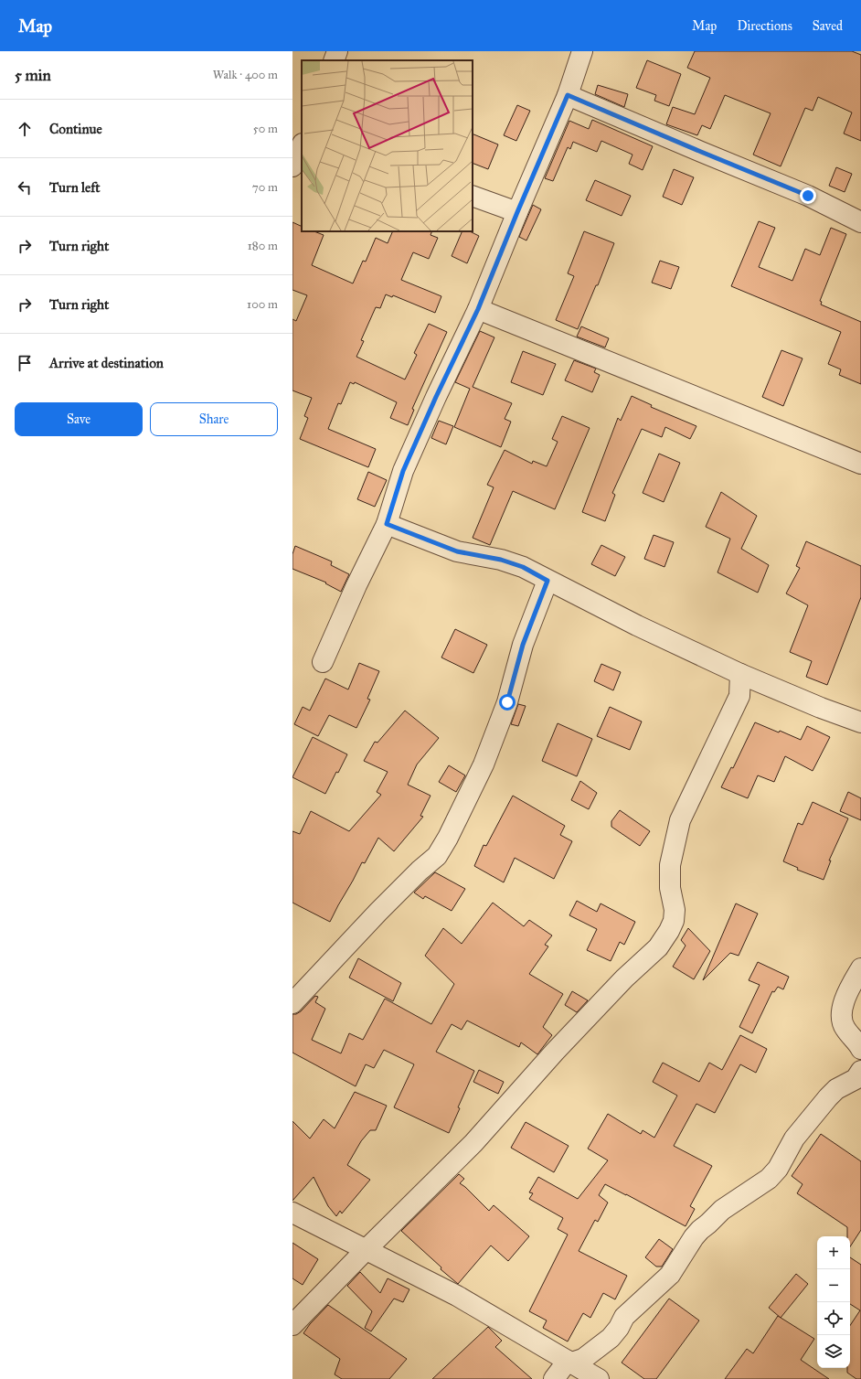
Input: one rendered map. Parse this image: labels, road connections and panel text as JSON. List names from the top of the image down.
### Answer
{
  "page": {
    "header": "Map",
    "nav": ["Map", "Directions", "Saved"],
    "heading": ["5 min", "Walk · 400 m"],
    "list": [
      ["Continue", "50 m"],
      ["Turn left", "70 m"],
      ["Turn right", "180 m"],
      ["Turn right", "100 m"],
      "Arrive at destination"
    ],
    "buttons": ["Save", "Share"],
    "map_buttons": ["+", "−"]
  }
}
